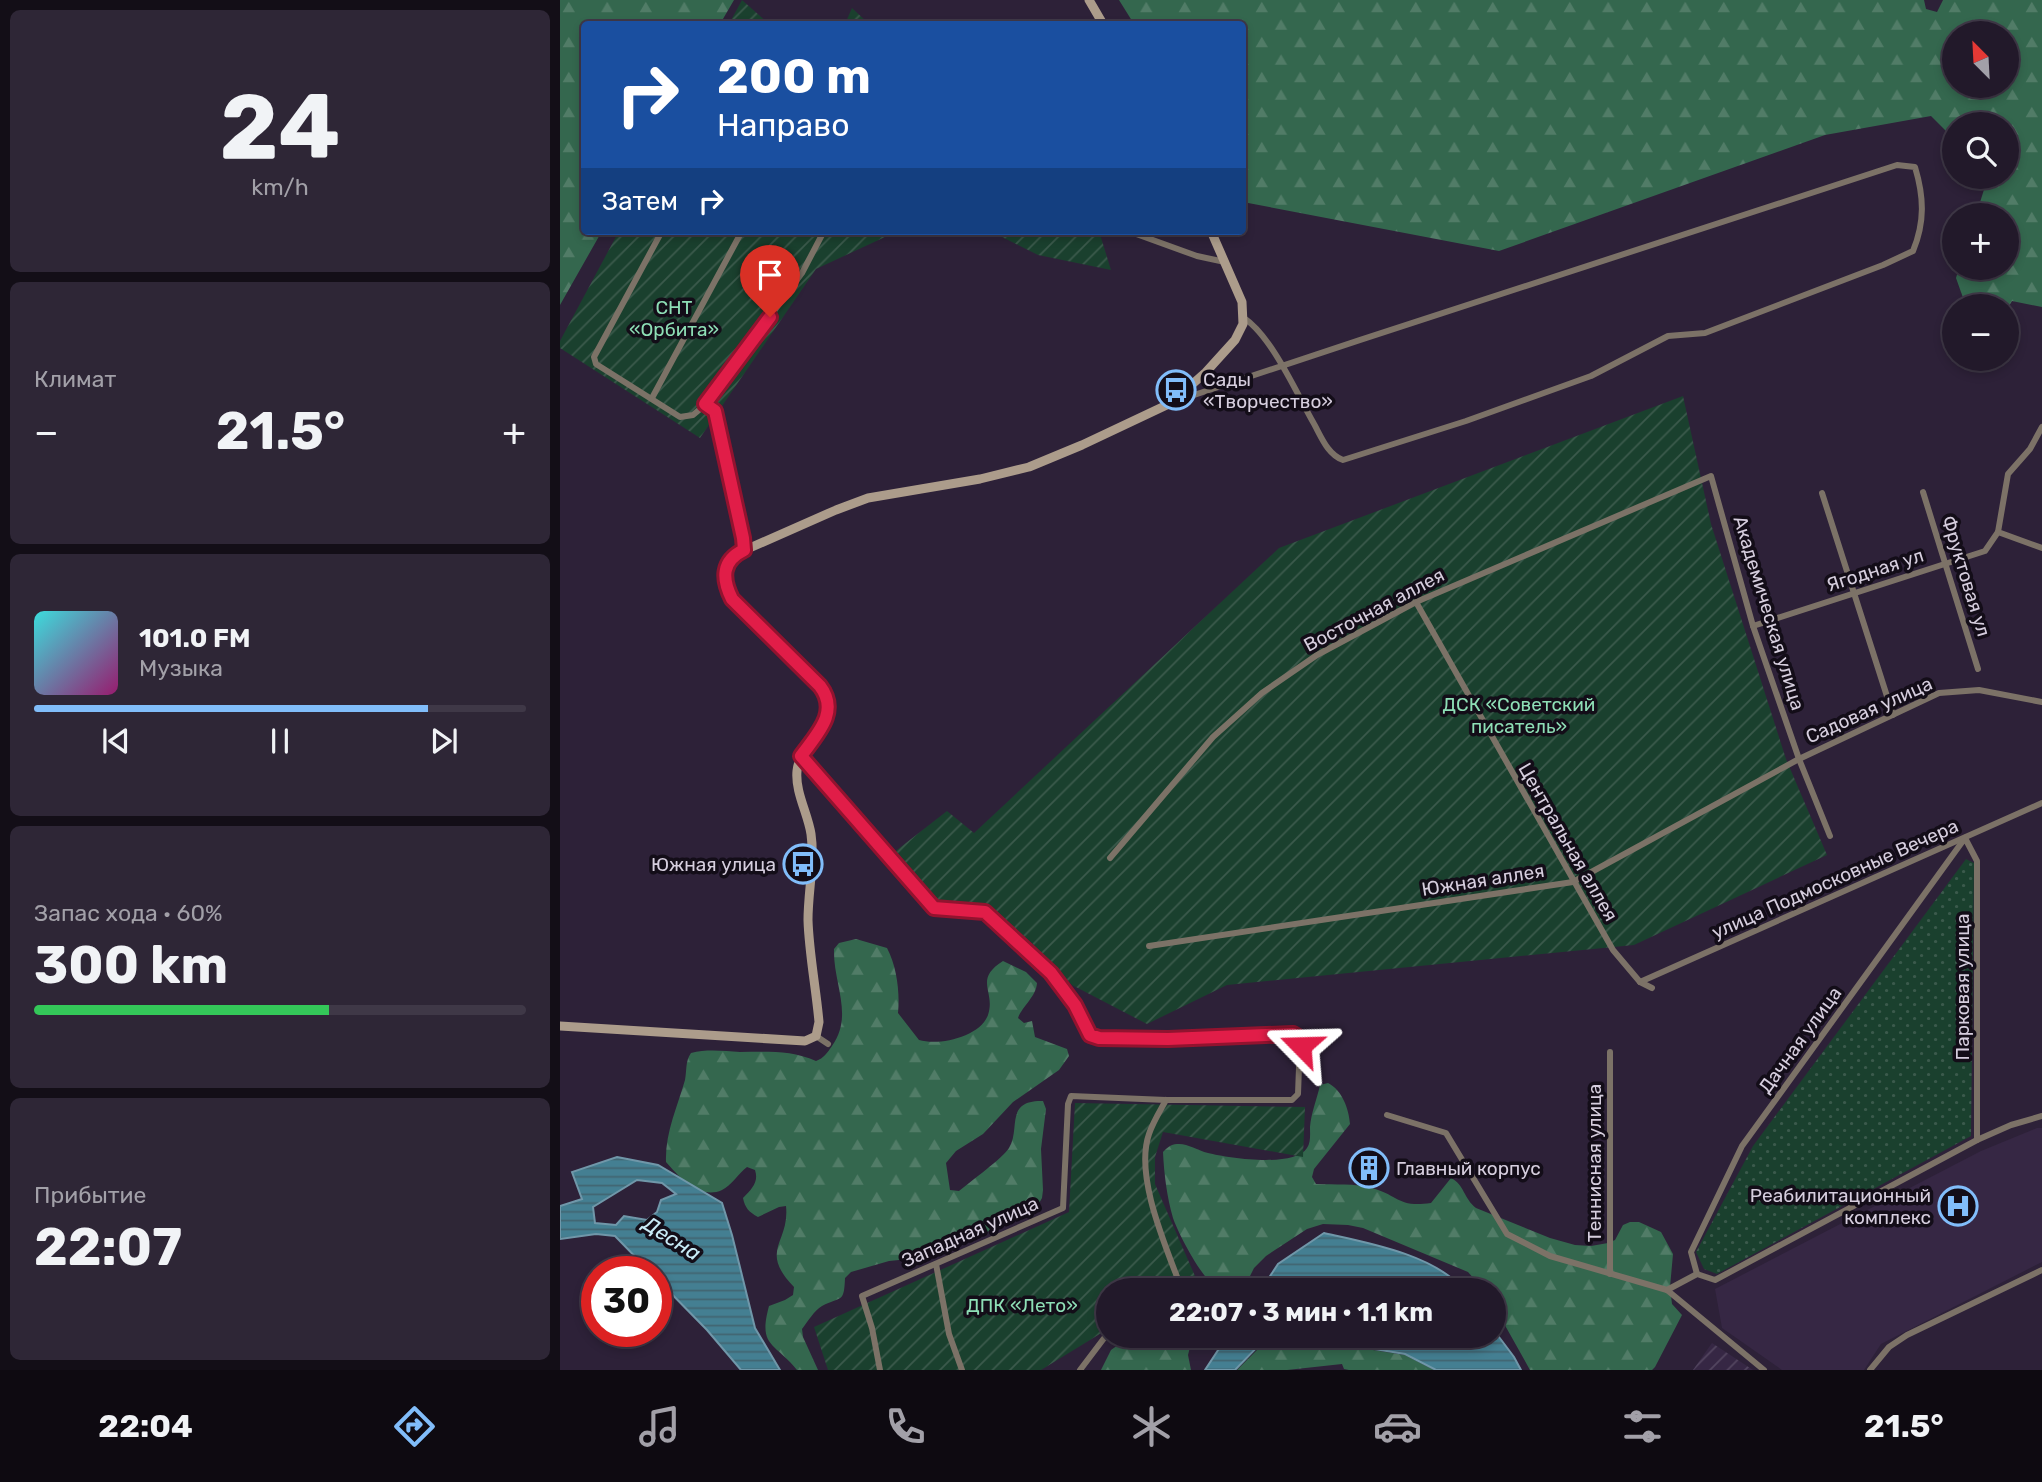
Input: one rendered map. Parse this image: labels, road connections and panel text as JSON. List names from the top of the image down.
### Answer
{
  "streets": {
    "street": [
      "Ягодная ул",
      "Фруктовая ул",
      "Восточная аллея",
      "Академическая улица",
      "Садовая улица",
      "Центральная аллея",
      "улица Подмосковные Вечера",
      "Южная аллея",
      "Парковая улица",
      "Дачная улица",
      "Теннисная улица",
      "Западная улица"
    ]
  },
  "crossings": [
    ["Ягодная ул", "Фруктовая ул"],
    ["Ягодная ул", "Академическая улица"],
    ["Восточная аллея", "Академическая улица"],
    ["Восточная аллея", "Центральная аллея"],
    ["Академическая улица", "Садовая улица"],
    ["Академическая улица", "Южная аллея"],
    ["Садовая улица", "Южная аллея"],
    ["Центральная аллея", "улица Подмосковные Вечера"],
    ["Центральная аллея", "Южная аллея"],
    ["улица Подмосковные Вечера", "Парковая улица"],
    ["улица Подмосковные Вечера", "Дачная улица"],
    ["Парковая улица", "Дачная улица"]
  ],
  "water": ["Десна"],
  "parks": ["СНТ «Орбита»", "ДСК «Советский писатель»", "ДПК «Лето»"],
  "places": {
    "bus stop": ["Сады «Творчество»", "Южная улица"],
    "building": ["Главный корпус"],
    "hospital": ["Реабилитационный комплекс"]
  },
  "north": "top left",
  "page": {
    "tile": [
      ["24", "km/h"],
      "Климат",
      ["Запас хода · 60%", "300 km"],
      ["Прибытие", "22:07"]
    ],
    "map_buttons": ["+", "−"],
    "turn": ["200 m", "Направо"],
    "then": "Затем",
    "heat": ["−", "21.5°", "+"],
    "song": ["101.0 FM", "Музыка"],
    "limit": "30",
    "trip": "22:07 · 3 мин · 1.1 km",
    "tabs": ["22:04", "21.5°"]
  }
}
